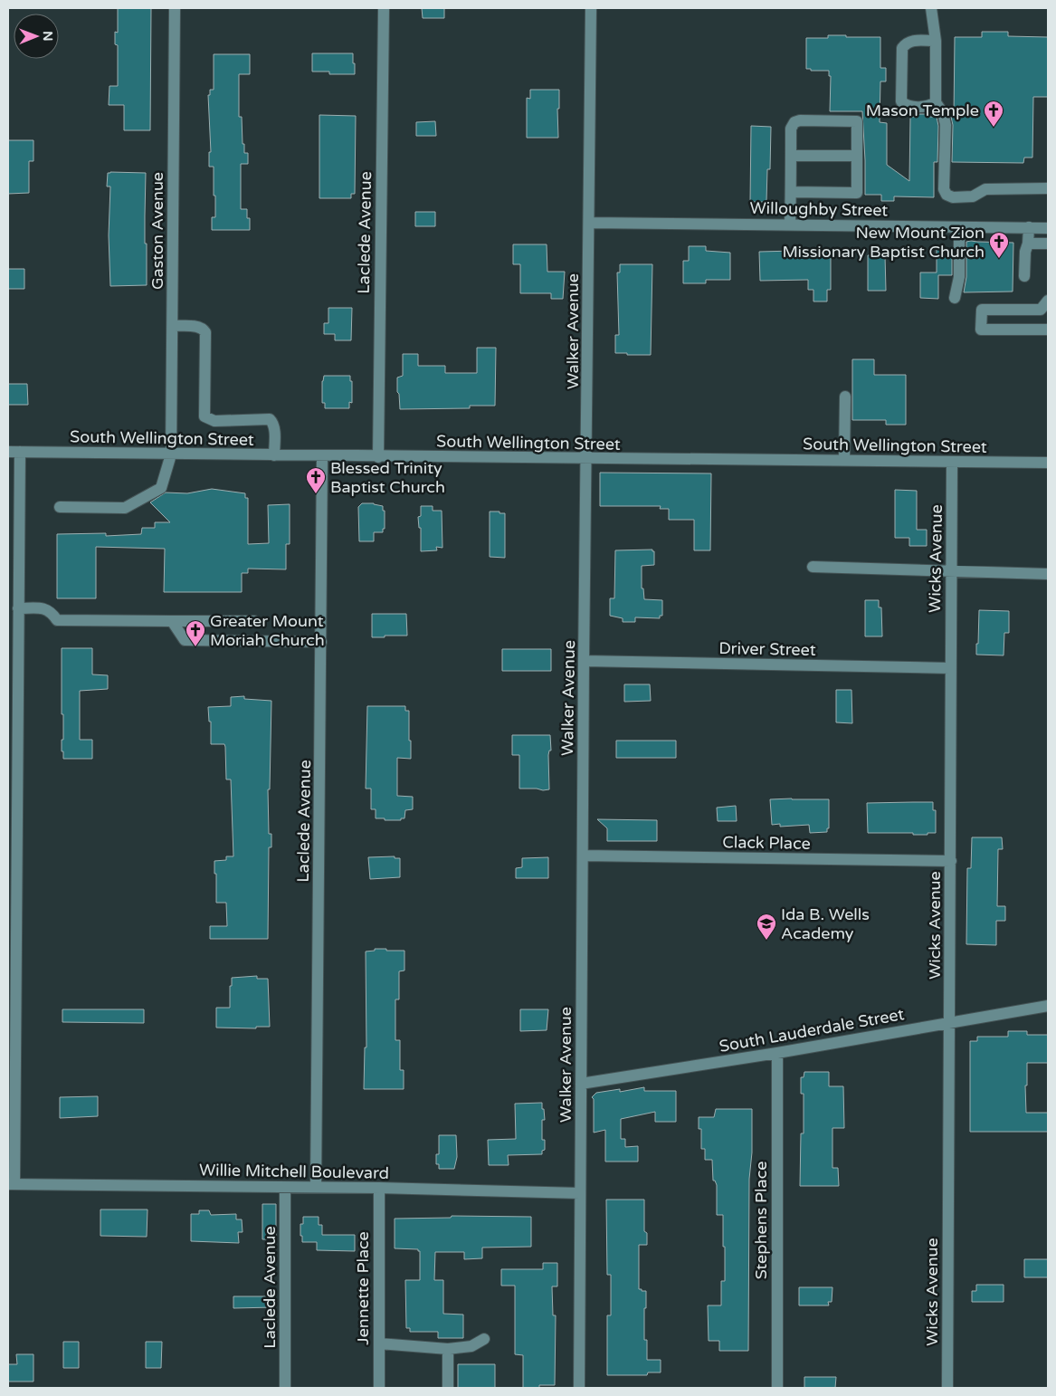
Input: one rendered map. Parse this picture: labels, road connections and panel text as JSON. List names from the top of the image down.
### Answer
{
  "streets": {
    "street": [
      "Willoughby Street",
      "Gaston Avenue",
      "Laclede Avenue",
      "Walker Avenue",
      "South Wellington Street",
      "Wicks Avenue",
      "Driver Street",
      "Clack Place",
      "South Lauderdale Street",
      "Willie Mitchell Boulevard",
      "Stephens Place",
      "Jennette Place"
    ]
  },
  "crossings": [
    ["Willoughby Street", "Walker Avenue"],
    ["Gaston Avenue", "South Wellington Street"],
    ["Laclede Avenue", "South Wellington Street"],
    ["Laclede Avenue", "Willie Mitchell Boulevard"],
    ["Walker Avenue", "South Wellington Street"],
    ["Walker Avenue", "Driver Street"],
    ["Walker Avenue", "Clack Place"],
    ["Walker Avenue", "South Lauderdale Street"],
    ["Walker Avenue", "Willie Mitchell Boulevard"],
    ["South Wellington Street", "Wicks Avenue"],
    ["Wicks Avenue", "Driver Street"],
    ["Wicks Avenue", "Clack Place"],
    ["Wicks Avenue", "South Lauderdale Street"],
    ["South Lauderdale Street", "Stephens Place"],
    ["Willie Mitchell Boulevard", "Jennette Place"]
  ],
  "places": {
    "church": [
      "Mason Temple",
      "New Mount Zion Missionary Baptist Church",
      "Blessed Trinity Baptist Church",
      "Greater Mount Moriah Church"
    ],
    "school or university": ["Ida B. Wells Academy"]
  },
  "north": "right"
}
